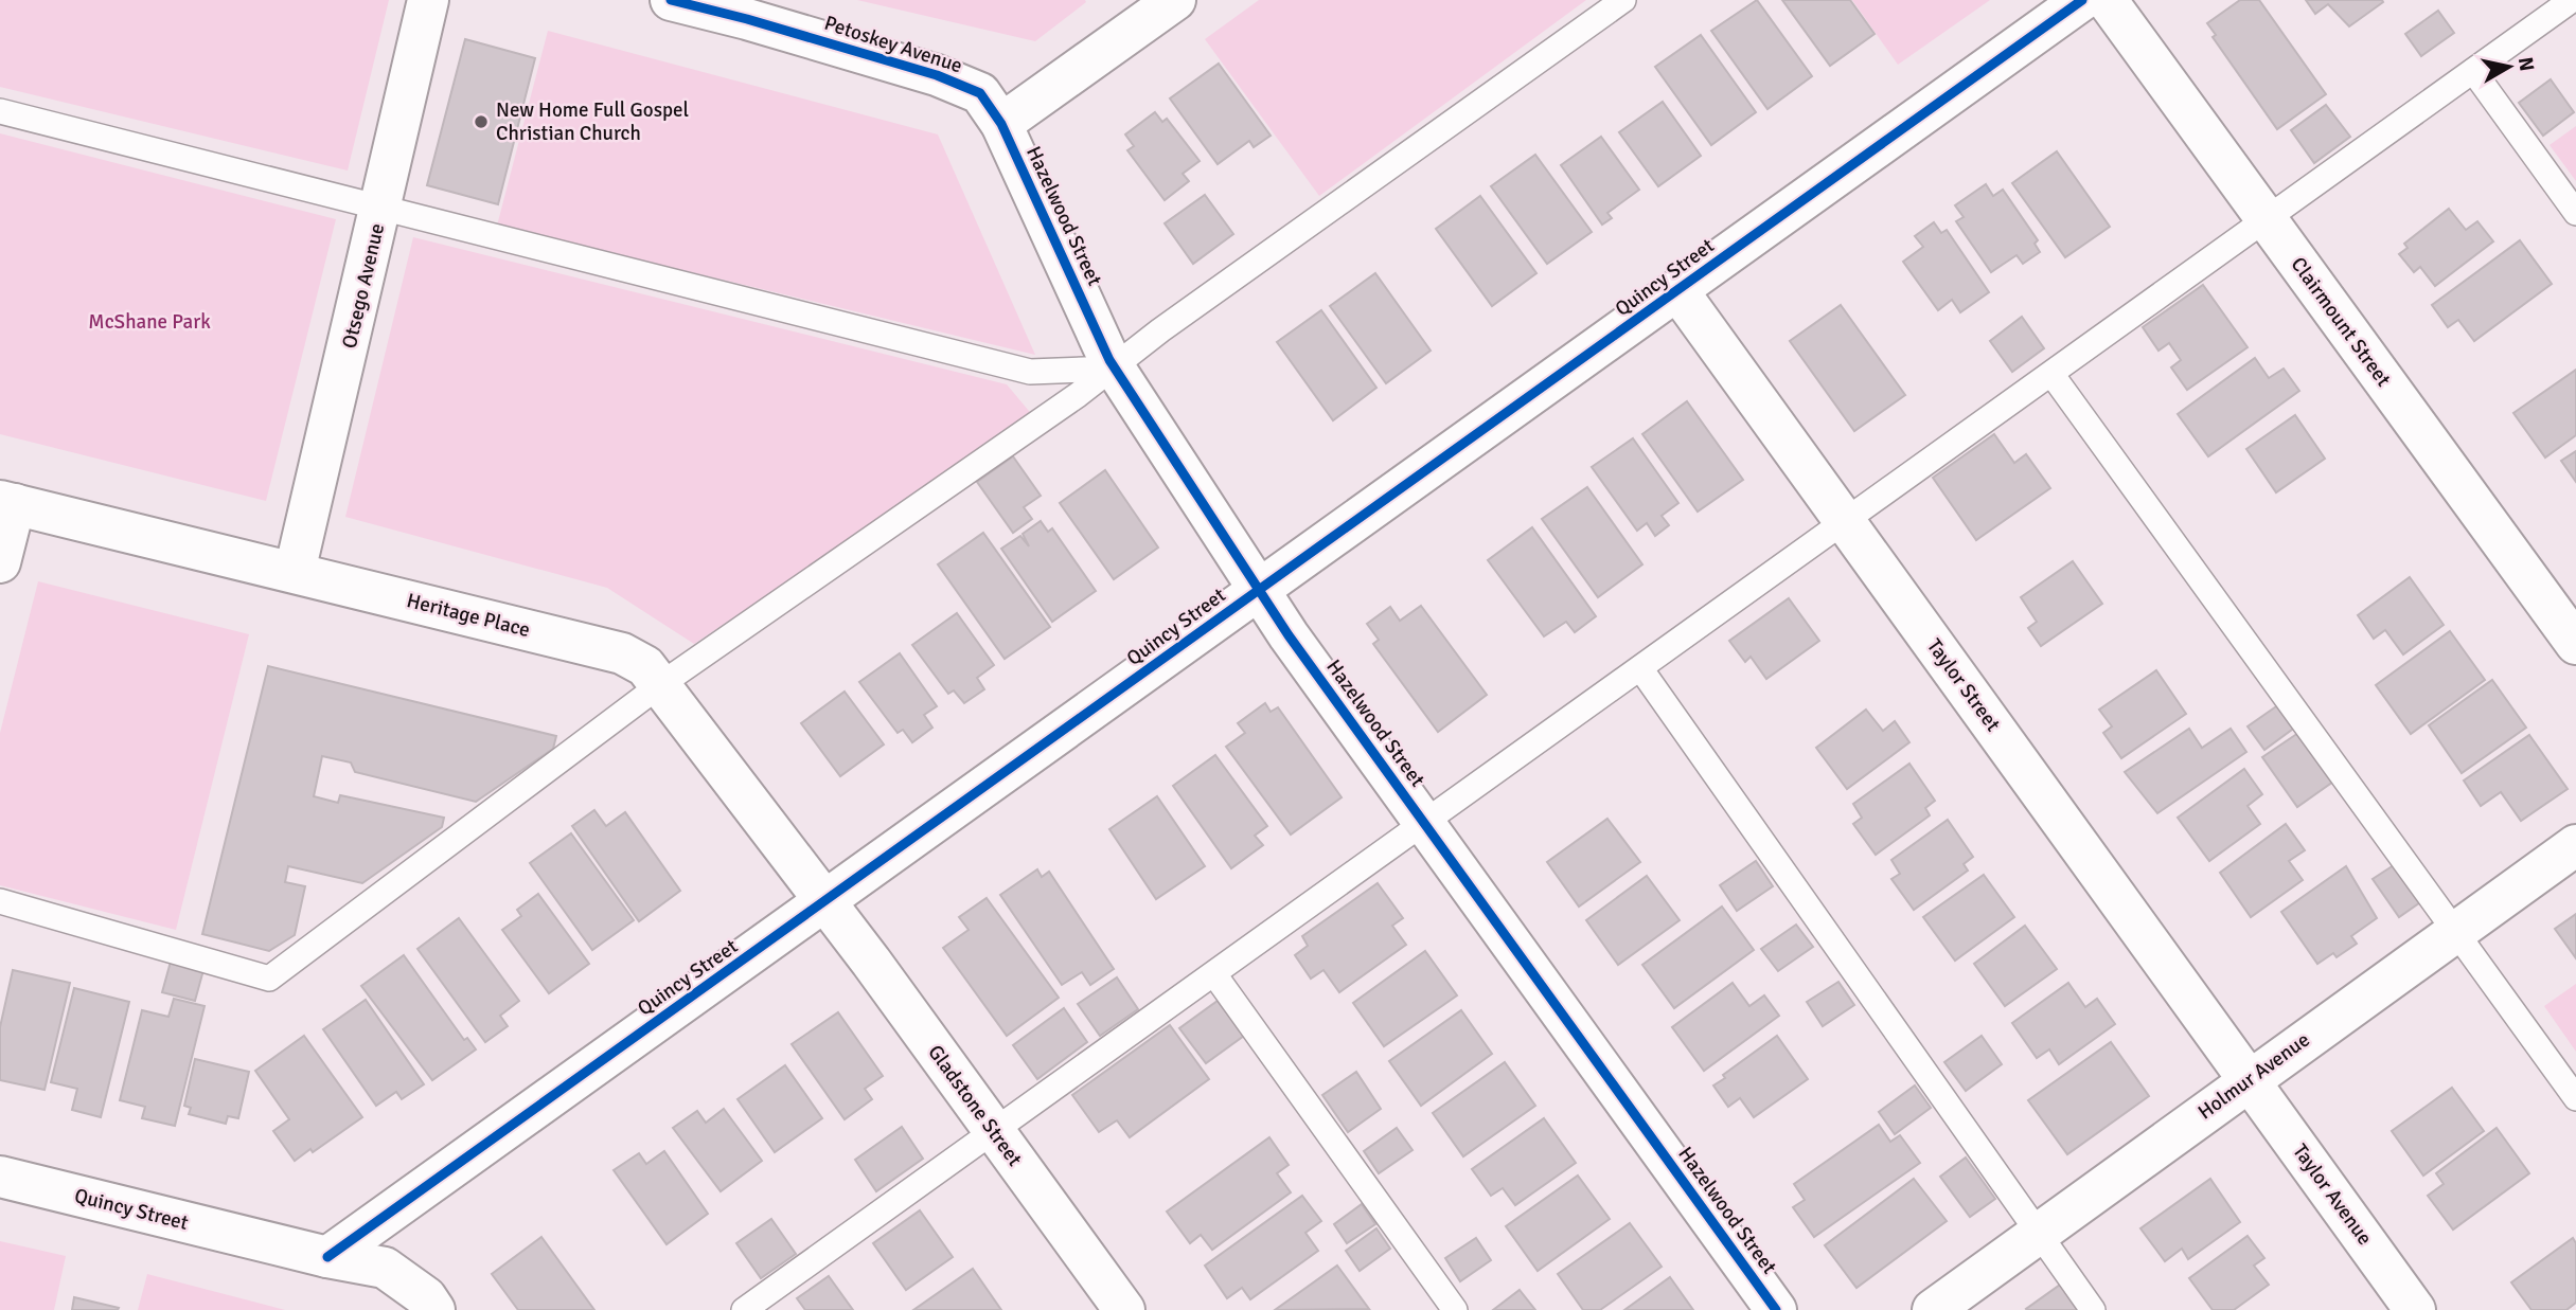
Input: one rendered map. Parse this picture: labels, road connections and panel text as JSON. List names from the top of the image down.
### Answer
{
  "streets": {
    "street": [
      "Petoskey Avenue",
      "Hazelwood Street",
      "Quincy Street",
      "Otsego Avenue",
      "Clairmount Street",
      "Heritage Place",
      "Taylor Street",
      "Holmur Avenue",
      "Gladstone Street",
      "Taylor Avenue"
    ]
  },
  "crossings": [
    ["Petoskey Avenue", "Hazelwood Street"],
    ["Hazelwood Street", "Quincy Street"],
    ["Quincy Street", "Heritage Place"],
    ["Quincy Street", "Taylor Street"],
    ["Quincy Street", "Gladstone Street"],
    ["Otsego Avenue", "Heritage Place"],
    ["Heritage Place", "Gladstone Street"],
    ["Taylor Street", "Holmur Avenue"],
    ["Taylor Street", "Taylor Avenue"],
    ["Holmur Avenue", "Taylor Avenue"]
  ],
  "parks": ["McShane Park"],
  "places": ["New Home Full Gospel Christian Church"],
  "north": "right"
}
